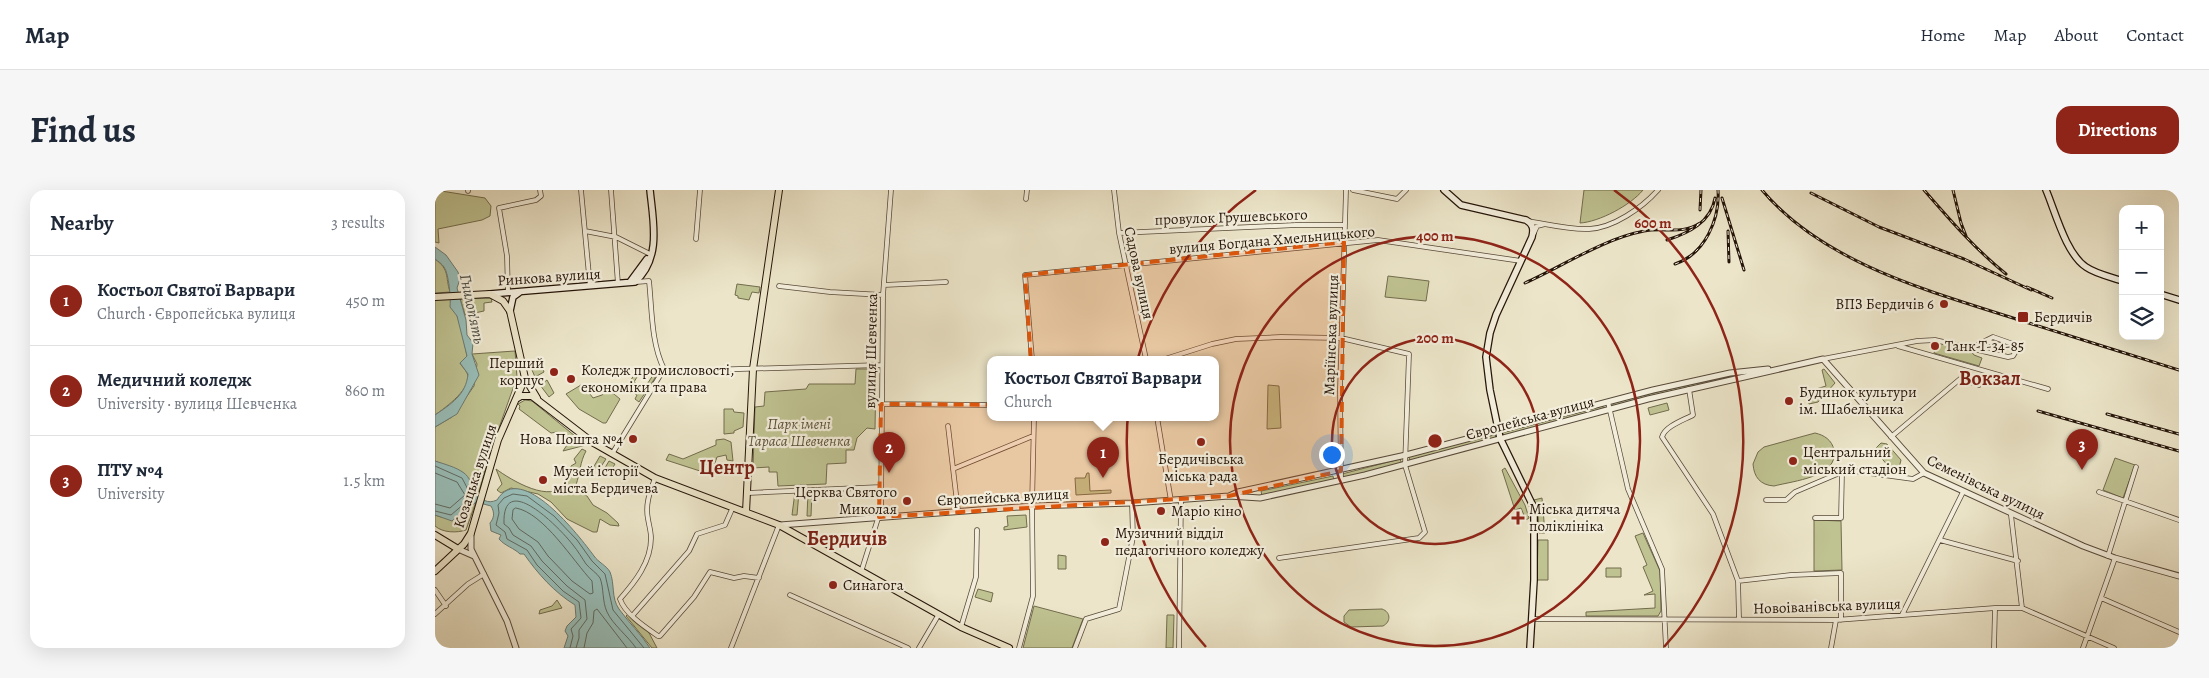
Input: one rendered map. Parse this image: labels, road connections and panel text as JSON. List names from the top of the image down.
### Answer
{
  "streets": {
    "main road": ["Ринкова вулиця", "Козацька вулиця"],
    "street": [
      "провулок Грушевського",
      "вулиця Богдана Хмельницького",
      "Садова вулиця",
      "Маріїнська вулиця",
      "вулиця Шевченка",
      "Європейська вулиця",
      "Семенівська вулиця",
      "Новоіванівська вулиця"
    ]
  },
  "crossings": [
    ["провулок Грушевського", "Садова вулиця"],
    ["провулок Грушевського", "Маріїнська вулиця"],
    ["вулиця Богдана Хмельницького", "Садова вулиця"],
    ["вулиця Богдана Хмельницького", "Маріїнська вулиця"],
    ["Маріїнська вулиця", "Європейська вулиця"],
    ["вулиця Шевченка", "Європейська вулиця"],
    ["Європейська вулиця", "Семенівська вулиця"]
  ],
  "districts": ["Вокзал", "Центр", "Бердичів"],
  "water": ["Гнилоп'ять"],
  "parks": ["Парк імені Тараса Шевченка"],
  "places": {
    "other": [
      "ВПЗ Бердичів 6",
      "Танк Т-34-85",
      "Перший корпус",
      "Коледж промисловості, економіки та права",
      "Будинок культури ім. Шабельника",
      "Нова Пошта №4",
      "Бердичівська міська рада",
      "Центральний міський стадіон",
      "Музей історії міста Бердичева",
      "Церква Святого Миколая",
      "Маріо кіно",
      "Музичний відділ педагогічного коледжу",
      "Синагога"
    ],
    "transit": ["Бердичів"],
    "health": ["Міська дитяча поліклініка"]
  },
  "page": {
    "header": "Map",
    "nav": [
      "Home",
      "Map",
      "About",
      "Contact"
    ],
    "title": "Find us",
    "buttons": "Directions",
    "heading": ["Nearby", "3 results"],
    "map_buttons": ["+", "−"],
    "list": [
      {
        "mark": "1",
        "name": "Костьол Святої Варвари",
        "note": "Church · Європейська вулиця",
        "value": "450 m"
      },
      {
        "mark": "2",
        "name": "Медичний коледж",
        "note": "University · вулиця Шевченка",
        "value": "860 m"
      },
      {
        "mark": "3",
        "name": "ПТУ №4",
        "note": "University",
        "value": "1.5 km"
      }
    ],
    "popup": ["Костьол Святої Варвари", "Church"],
    "pins": ["3", "2", "1"]
  },
  "rings": ["600 m", "400 m", "200 m"]
}
